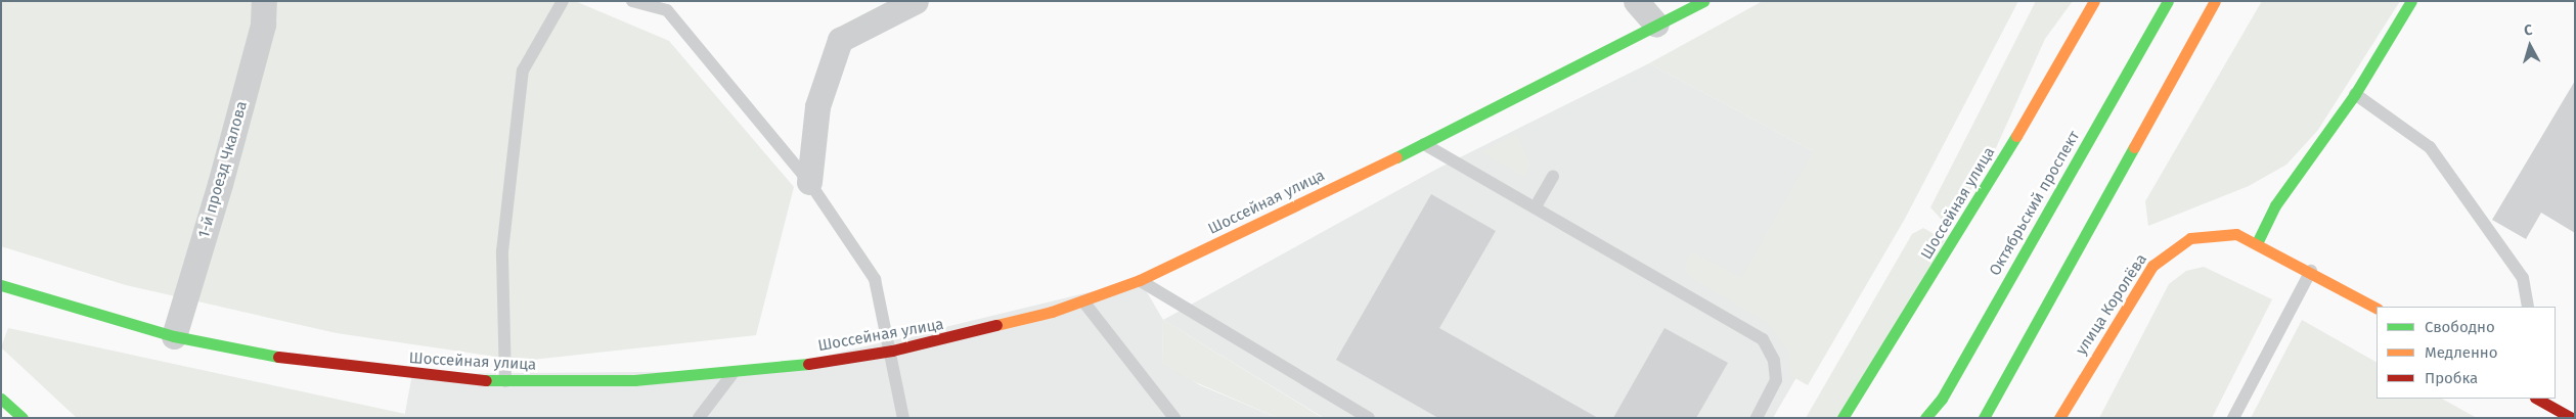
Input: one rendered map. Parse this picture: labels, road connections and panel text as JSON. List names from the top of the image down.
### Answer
{
  "streets": {
    "main road": ["Шоссейная улица", "Октябрьский проспект", "улица Королёва"],
    "street": ["1-й проезд Чкалова"]
  },
  "crossings": [
    ["1-й проезд Чкалова", "Шоссейная улица"]
  ],
  "legend": ["Свободно", "Медленно", "Пробка"],
  "north": "top"
}
